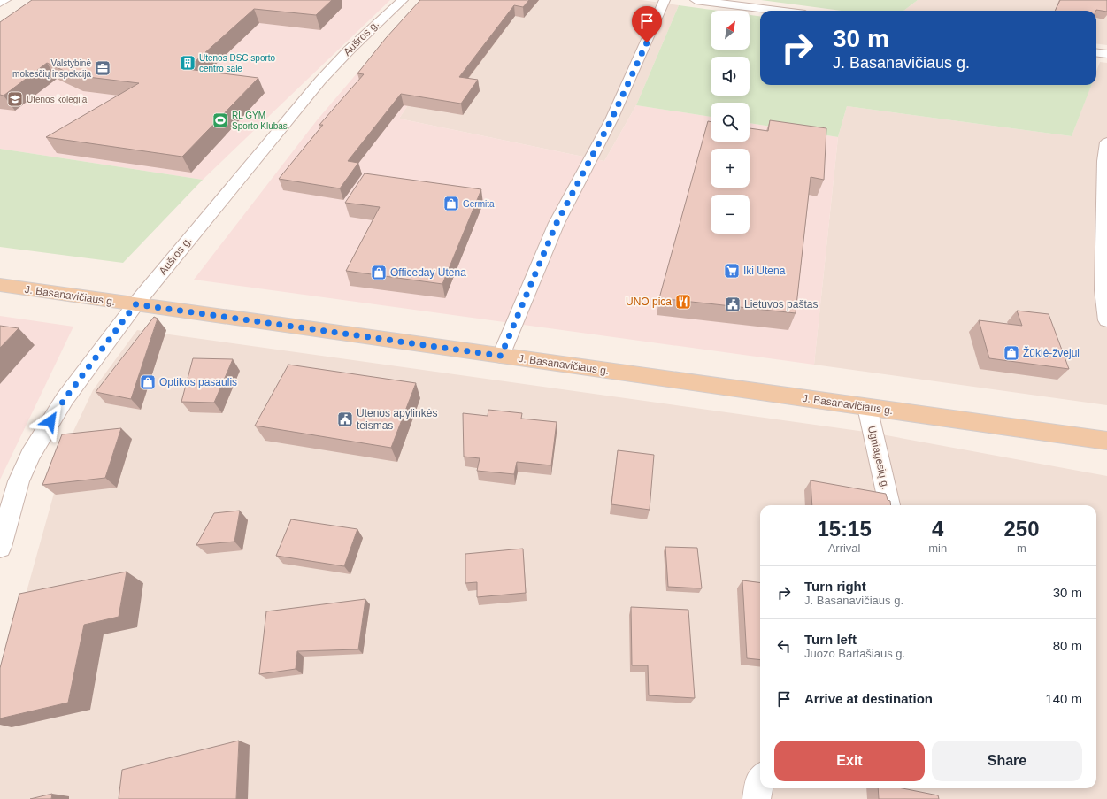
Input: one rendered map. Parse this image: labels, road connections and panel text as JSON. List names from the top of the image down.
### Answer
{
  "streets": {
    "main road": ["J. Basanavičiaus g."],
    "street": ["Aušros g.", "Ugniagesių g."]
  },
  "crossings": [
    ["Aušros g.", "J. Basanavičiaus g."],
    ["J. Basanavičiaus g.", "Ugniagesių g."]
  ],
  "places": {
    "building": ["Utenos DSC sporto centro salė"],
    "office": ["Valstybinė mokesčių inspekcija"],
    "school or university": ["Utenos kolegija"],
    "sports": ["RL GYM Sporto Klubas"],
    "shop": [
      "Germita",
      "Officeday Utena",
      "Žūklė-žvejui",
      "Optikos pasaulis"
    ],
    "supermarket": ["Iki Utena"],
    "restaurant": ["UNO pica"],
    "public building": ["Lietuvos paštas", "Utenos apylinkės teismas"]
  },
  "north": "top right",
  "page": {
    "map_buttons": ["+", "−"],
    "turn": ["30 m", "J. Basanavičiaus g."],
    "eta": [
      "15:15",
      "Arrival",
      "4",
      "min",
      "250",
      "m"
    ],
    "list": [
      {
        "name": "Turn right",
        "note": "J. Basanavičiaus g.",
        "value": "30 m"
      },
      {
        "name": "Turn left",
        "note": "Juozo Bartašiaus g.",
        "value": "80 m"
      },
      {
        "name": "Arrive at destination",
        "value": "140 m"
      }
    ],
    "buttons": ["Exit", "Share"]
  }
}
